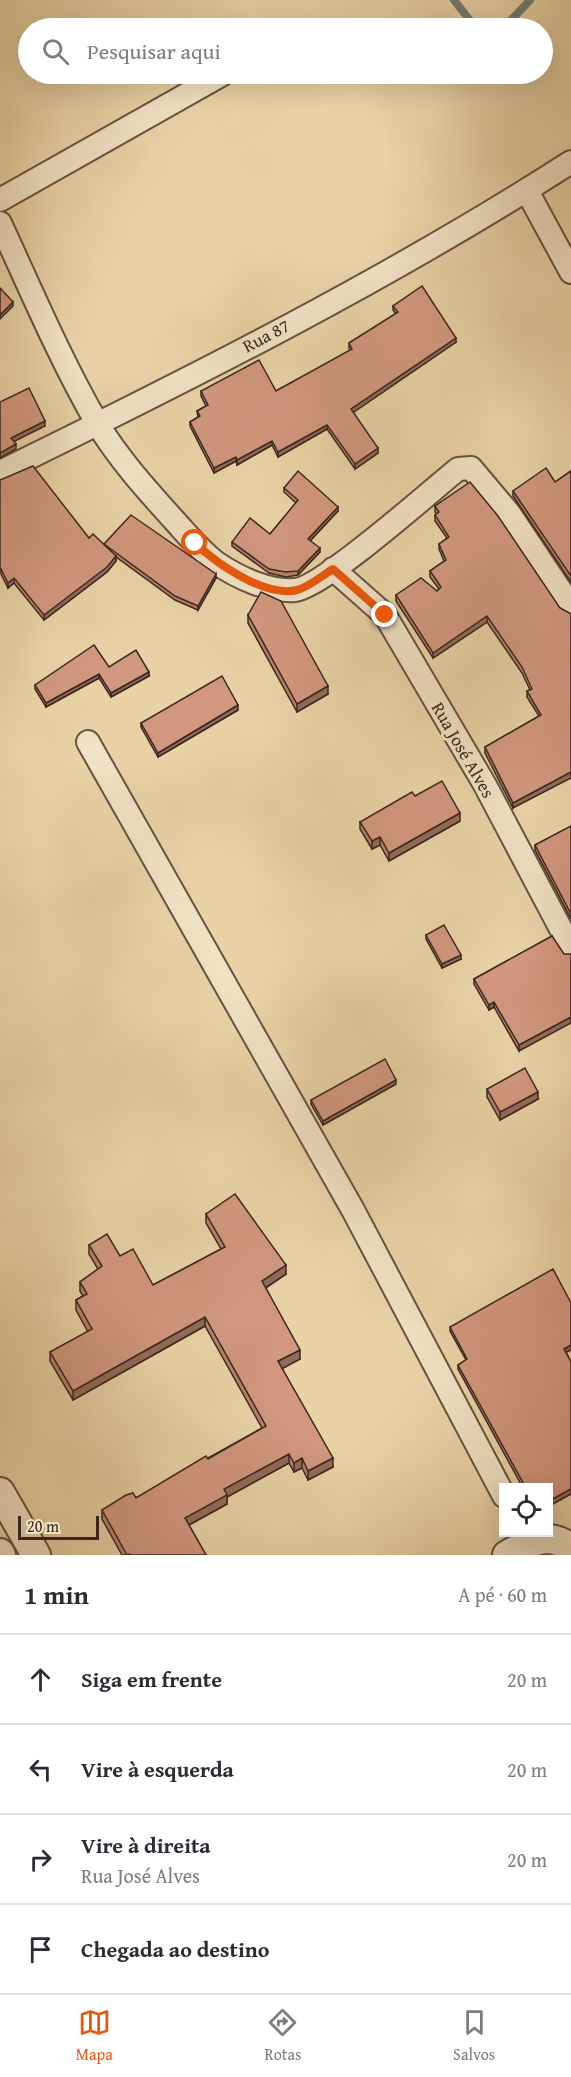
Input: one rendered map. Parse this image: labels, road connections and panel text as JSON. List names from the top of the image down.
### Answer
{
  "streets": {
    "street": ["Rua 87", "Rua José Alves"]
  },
  "scale_bar": "20 m",
  "page": {
    "search": "Pesquisar aqui",
    "scale": "20 m",
    "heading": ["1 min", "A pé · 60 m"],
    "list": [
      ["Siga em frente", "20 m"],
      ["Vire à esquerda", "20 m"],
      ["Vire à direita", "Rua José Alves", "20 m"],
      "Chegada ao destino"
    ],
    "nav": ["Mapa", "Rotas", "Salvos"]
  }
}
